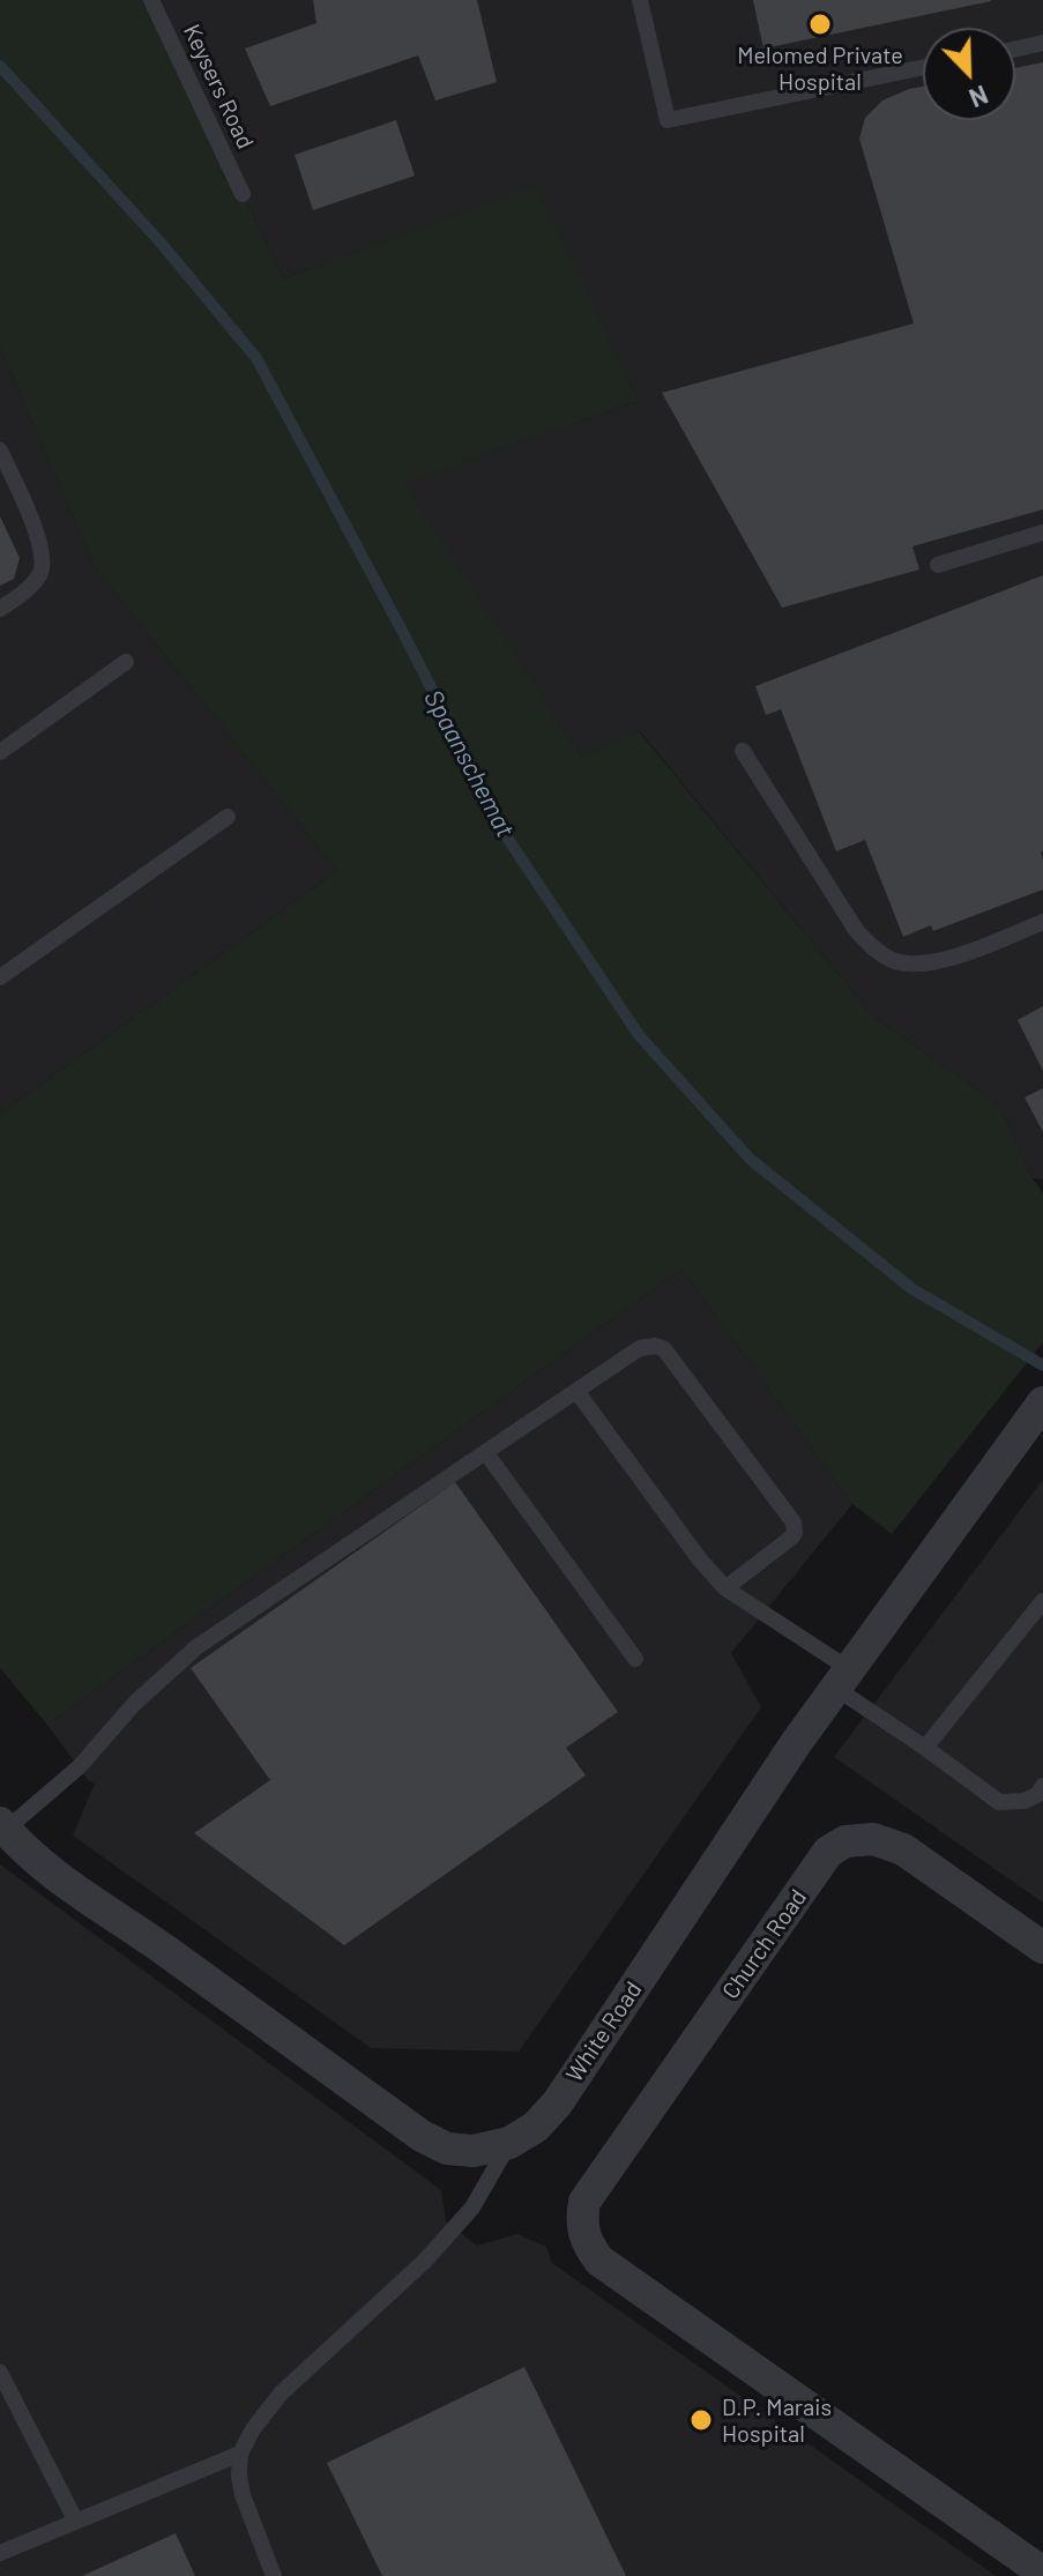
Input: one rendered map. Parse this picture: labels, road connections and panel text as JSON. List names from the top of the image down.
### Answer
{
  "streets": {
    "street": ["Church Road", "White Road"],
    "lane": ["Keysers Road"]
  },
  "water": ["Spaanschemat"],
  "places": ["Melomed Private Hospital", "D.P. Marais Hospital"],
  "north": "bottom right"
}
